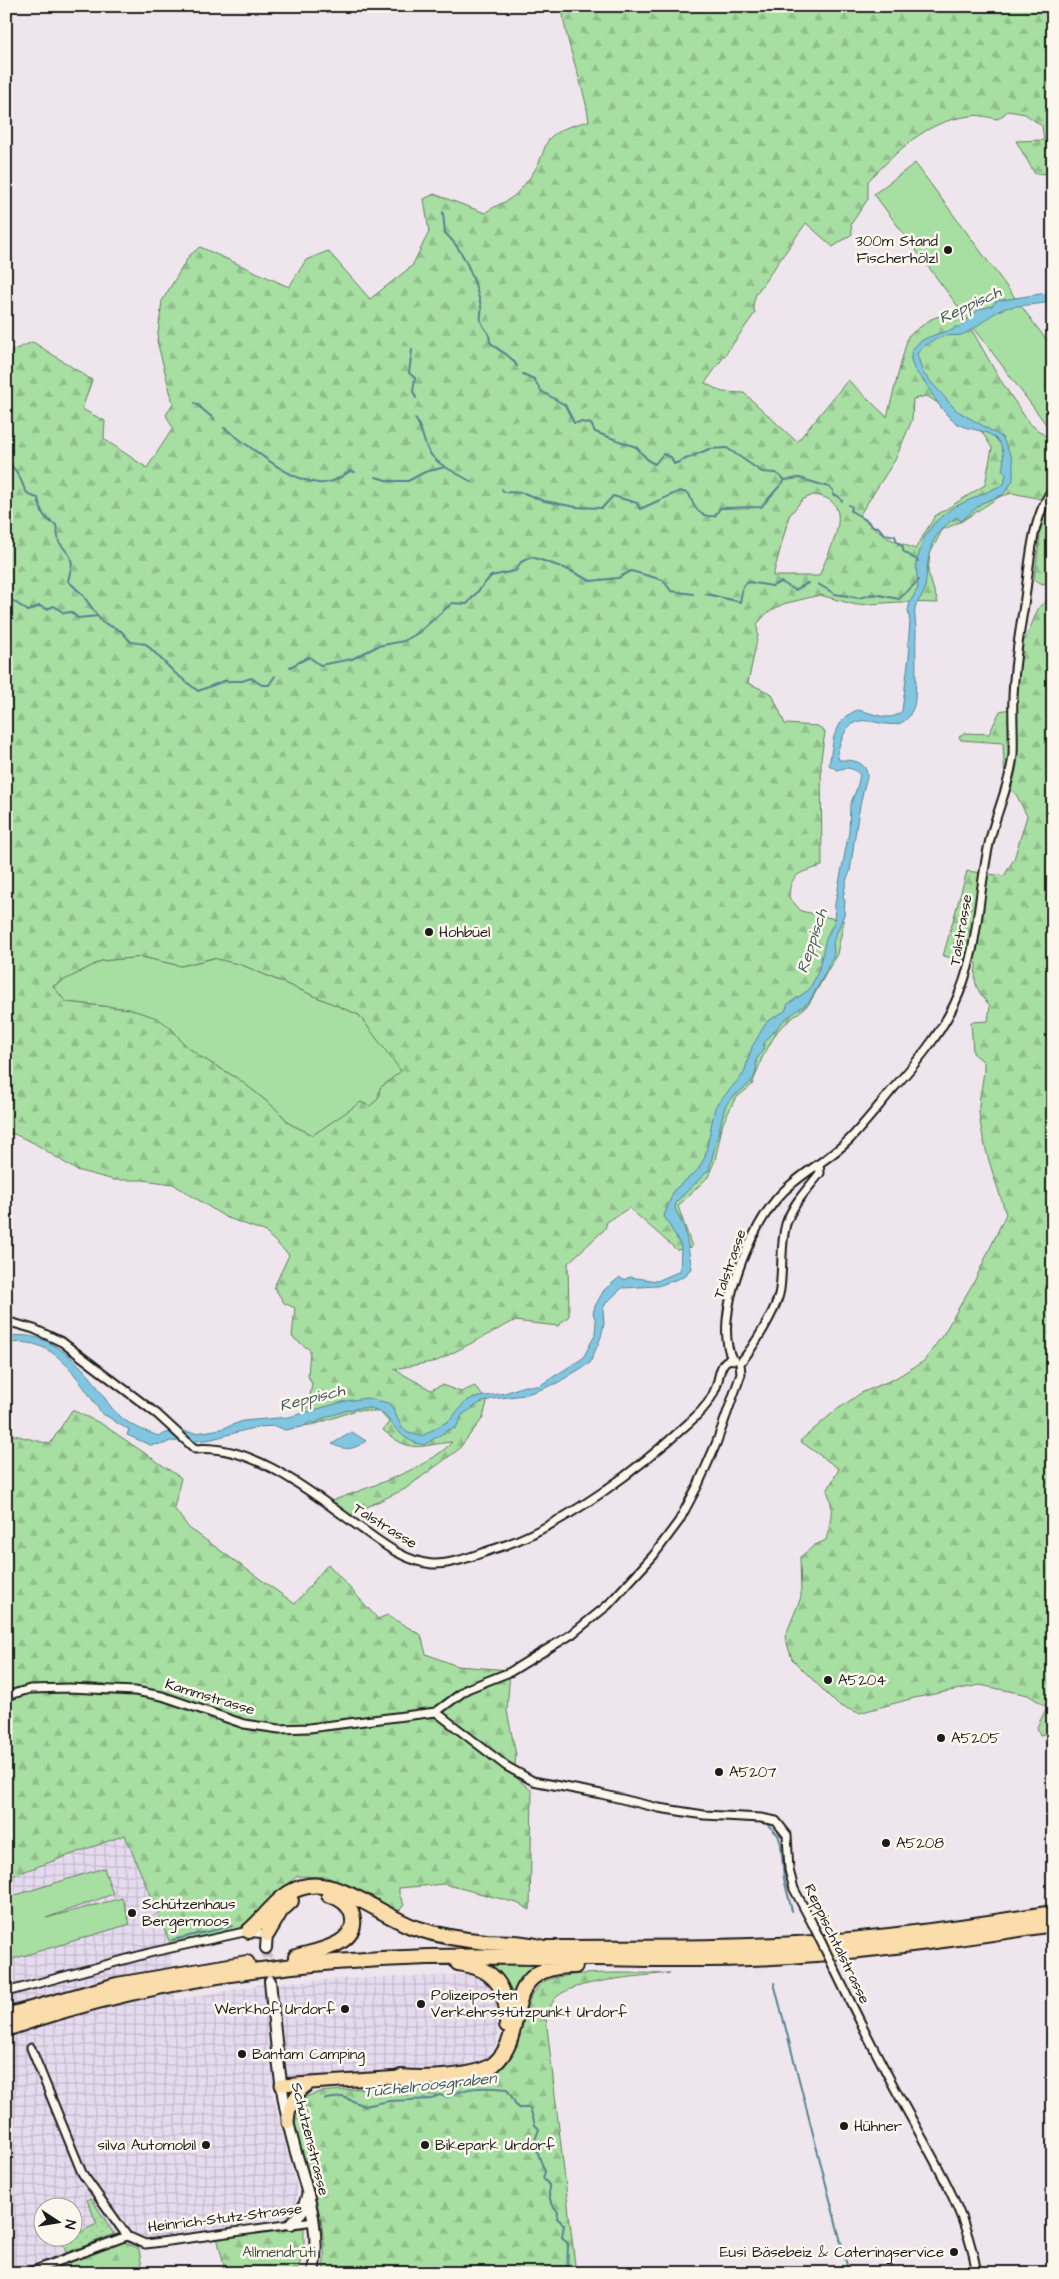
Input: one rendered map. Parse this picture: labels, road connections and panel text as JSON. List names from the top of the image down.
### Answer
{
  "streets": {
    "main road": ["Schützenstrasse"],
    "street": [
      "Talstrasse",
      "Kammstrasse",
      "Reppischtalstrasse",
      "Heinrich-Stutz-Strasse"
    ]
  },
  "crossings": [
    ["Kammstrasse", "Reppischtalstrasse"],
    ["Schützenstrasse", "Heinrich-Stutz-Strasse"]
  ],
  "water": ["Reppisch", "Tüchelroosgraben"],
  "parks": ["Allmendrüti"],
  "places": [
    "300m Stand Fischerhölzl",
    "Hohbüel",
    "A5204",
    "A5205",
    "A5207",
    "A5208",
    "Schützenhaus Bergermoos",
    "Polizeiposten Verkehrsstützpunkt Urdorf",
    "Werkhof Urdorf",
    "Bantam Camping",
    "Hühner",
    "silva Automobil",
    "Bikepark Urdorf",
    "Eusi Bäsebeiz & Cateringservice"
  ],
  "north": "right"
}
